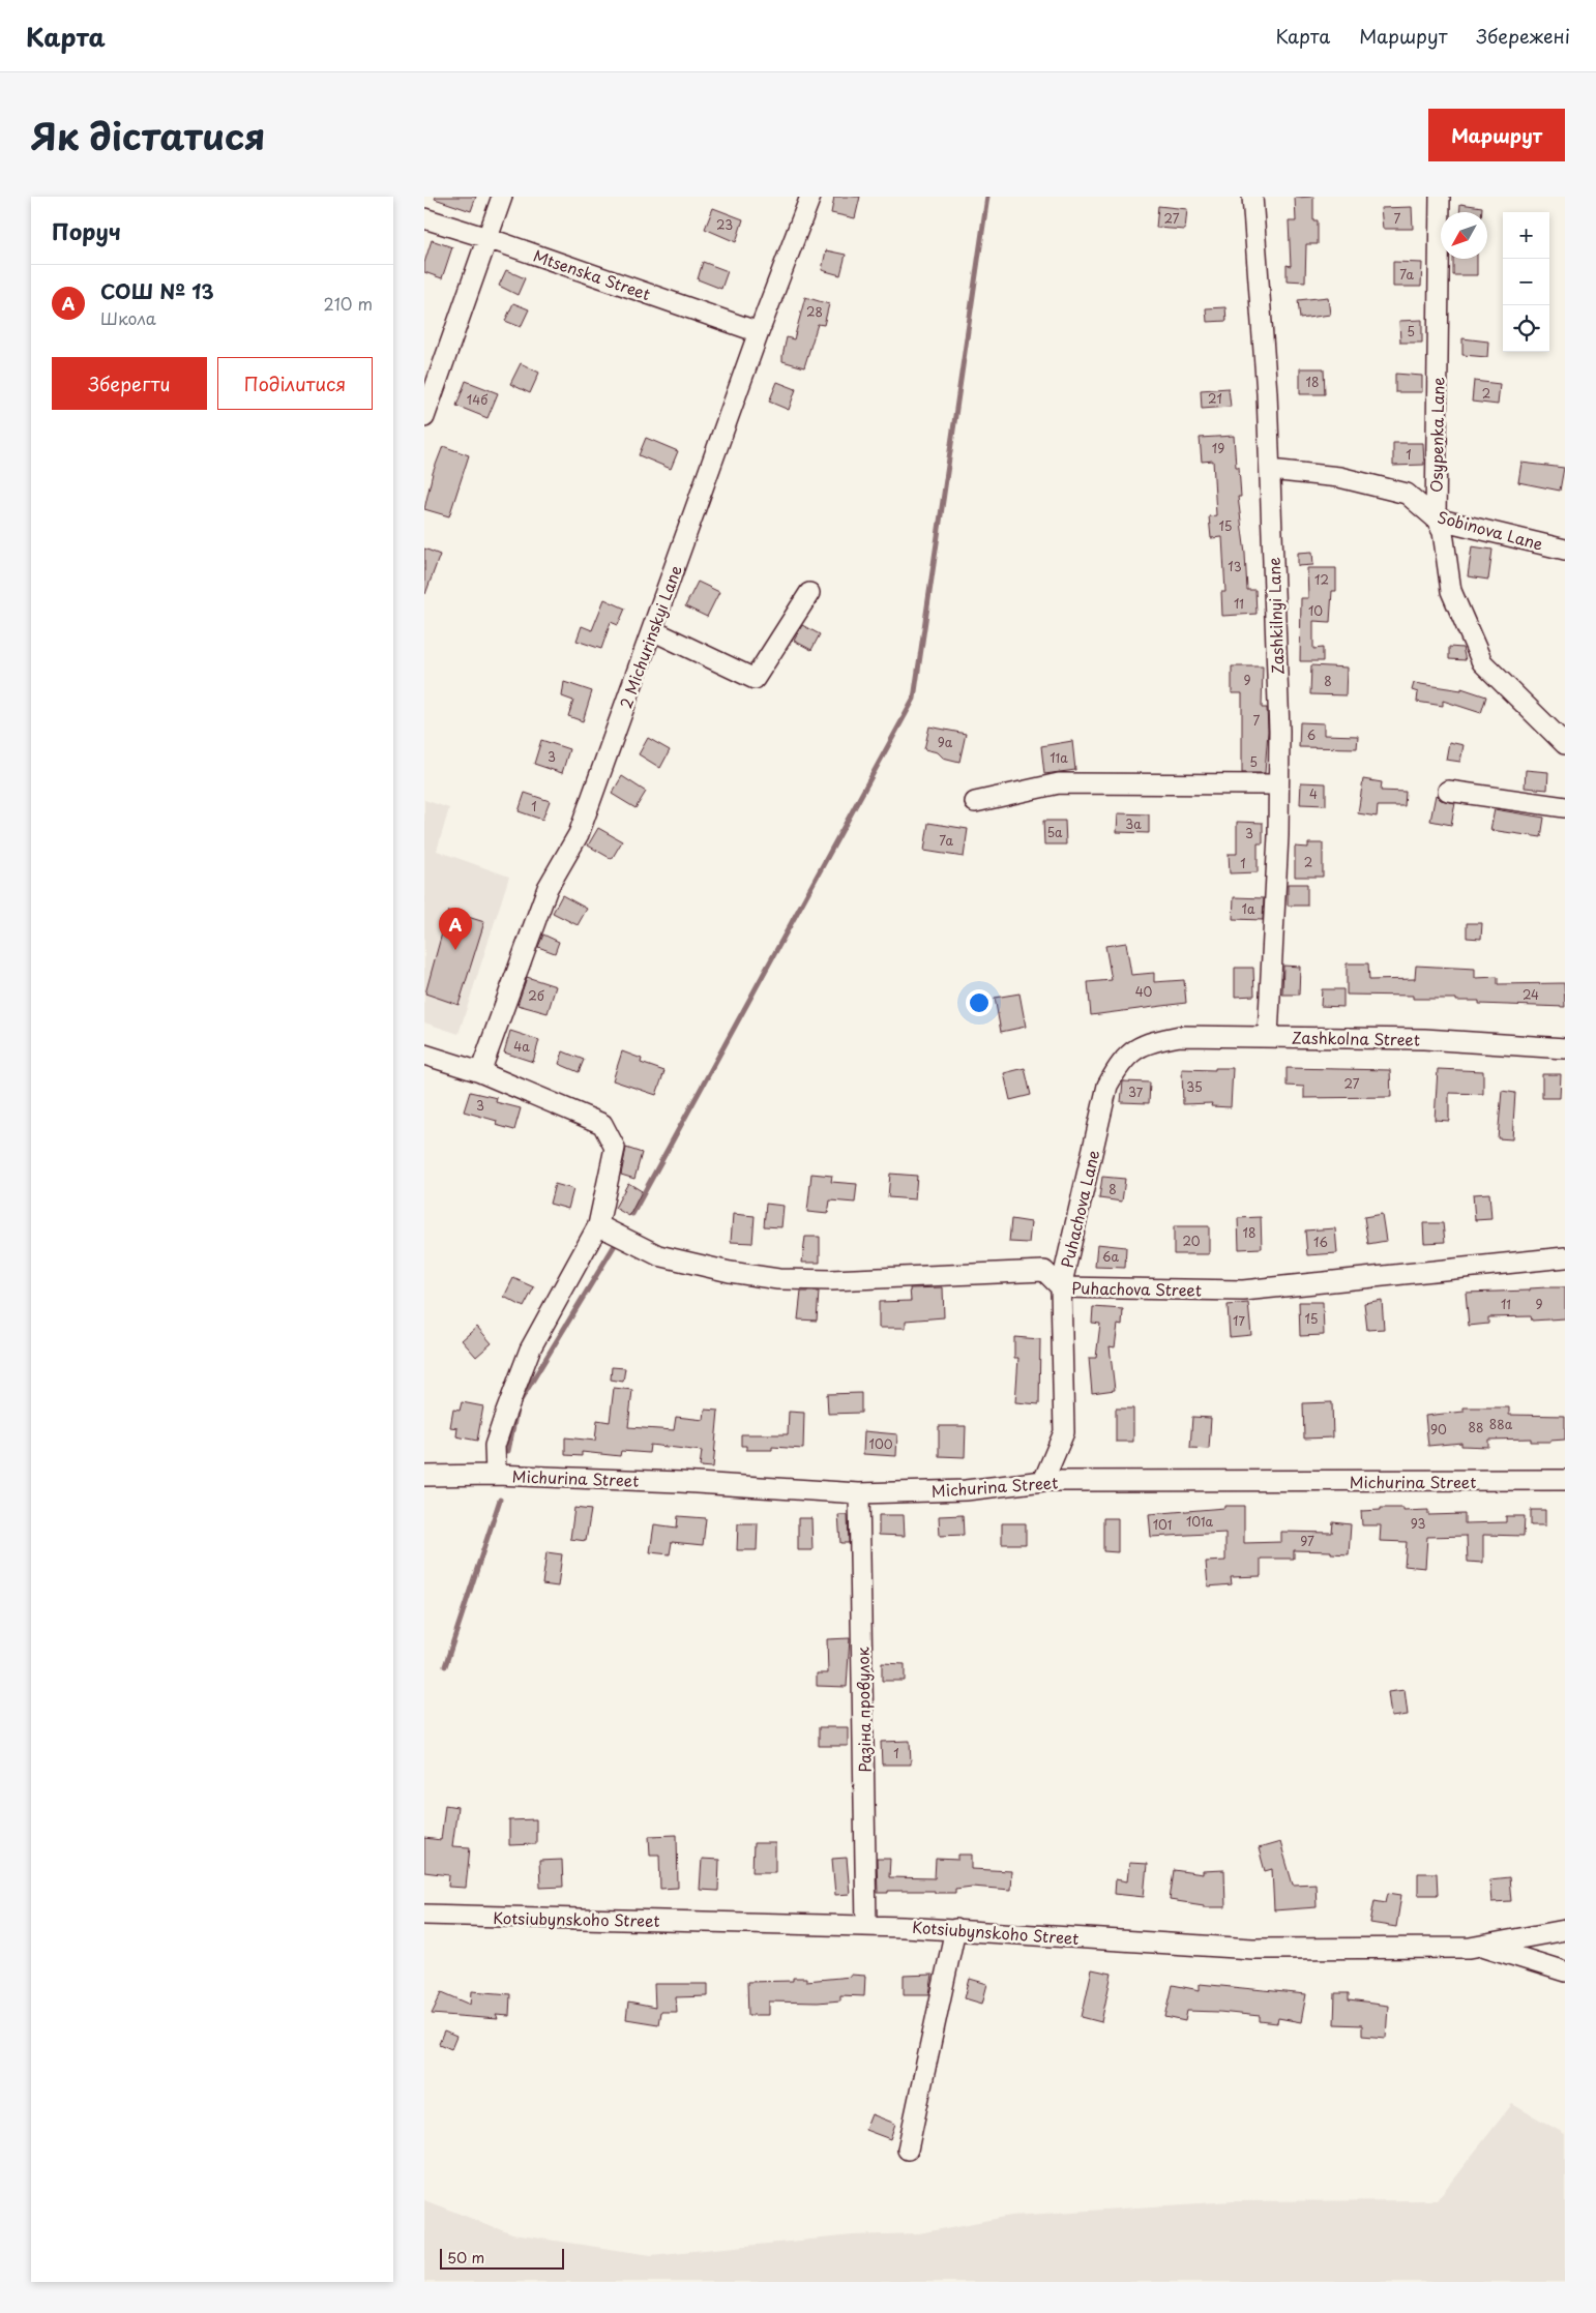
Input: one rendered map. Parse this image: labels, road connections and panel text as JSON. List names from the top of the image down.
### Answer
{
  "streets": {
    "street": [
      "Mtsenska Street",
      "Osypenka Lane",
      "Sobinova Lane",
      "Zashkilnyi Lane",
      "2 Michurinskyi Lane",
      "Zashkolna Street",
      "Puhachova Lane",
      "Puhachova Street",
      "Michurina Street",
      "Разіна провулок",
      "Kotsiubynskoho Street"
    ]
  },
  "crossings": [
    ["Mtsenska Street", "2 Michurinskyi Lane"],
    ["Osypenka Lane", "Sobinova Lane"],
    ["Sobinova Lane", "Zashkilnyi Lane"],
    ["Zashkilnyi Lane", "Zashkolna Street"],
    ["Zashkolna Street", "Puhachova Lane"],
    ["Puhachova Lane", "Puhachova Street"],
    ["Puhachova Lane", "Michurina Street"],
    ["Michurina Street", "Разіна провулок"],
    ["Разіна провулок", "Kotsiubynskoho Street"]
  ],
  "house_numbers": [
    "27",
    "7",
    "23",
    "7а",
    "28",
    "5",
    "18",
    "2",
    "21",
    "14б",
    "19",
    "1",
    "15",
    "13",
    "12",
    "11",
    "10",
    "9",
    "8",
    "7",
    "6",
    "9а",
    "3",
    "11а",
    "5",
    "4",
    "1",
    "3а",
    "5а",
    "3",
    "7а",
    "2",
    "1",
    "1а",
    "40",
    "24",
    "2б",
    "4а",
    "27",
    "35",
    "37",
    "3",
    "8",
    "18",
    "20",
    "16",
    "6а",
    "11",
    "9",
    "15",
    "17",
    "88а",
    "88",
    "90",
    "100",
    "101а",
    "93",
    "101",
    "97",
    "1"
  ],
  "scale_bar": "50 m",
  "north": "bottom left",
  "page": {
    "header": "Карта",
    "nav": ["Карта", "Маршрут", "Збережені"],
    "title": "Як дістатися",
    "buttons": [
      "Маршрут",
      ["Зберегти", "Поділитися"]
    ],
    "heading": "Поруч",
    "map_buttons": ["+", "−"],
    "list": [
      {
        "mark": "A",
        "name": "СОШ № 13",
        "note": "Школа",
        "value": "210 m"
      }
    ],
    "pins": "A",
    "scale": "50 m"
  }
}
